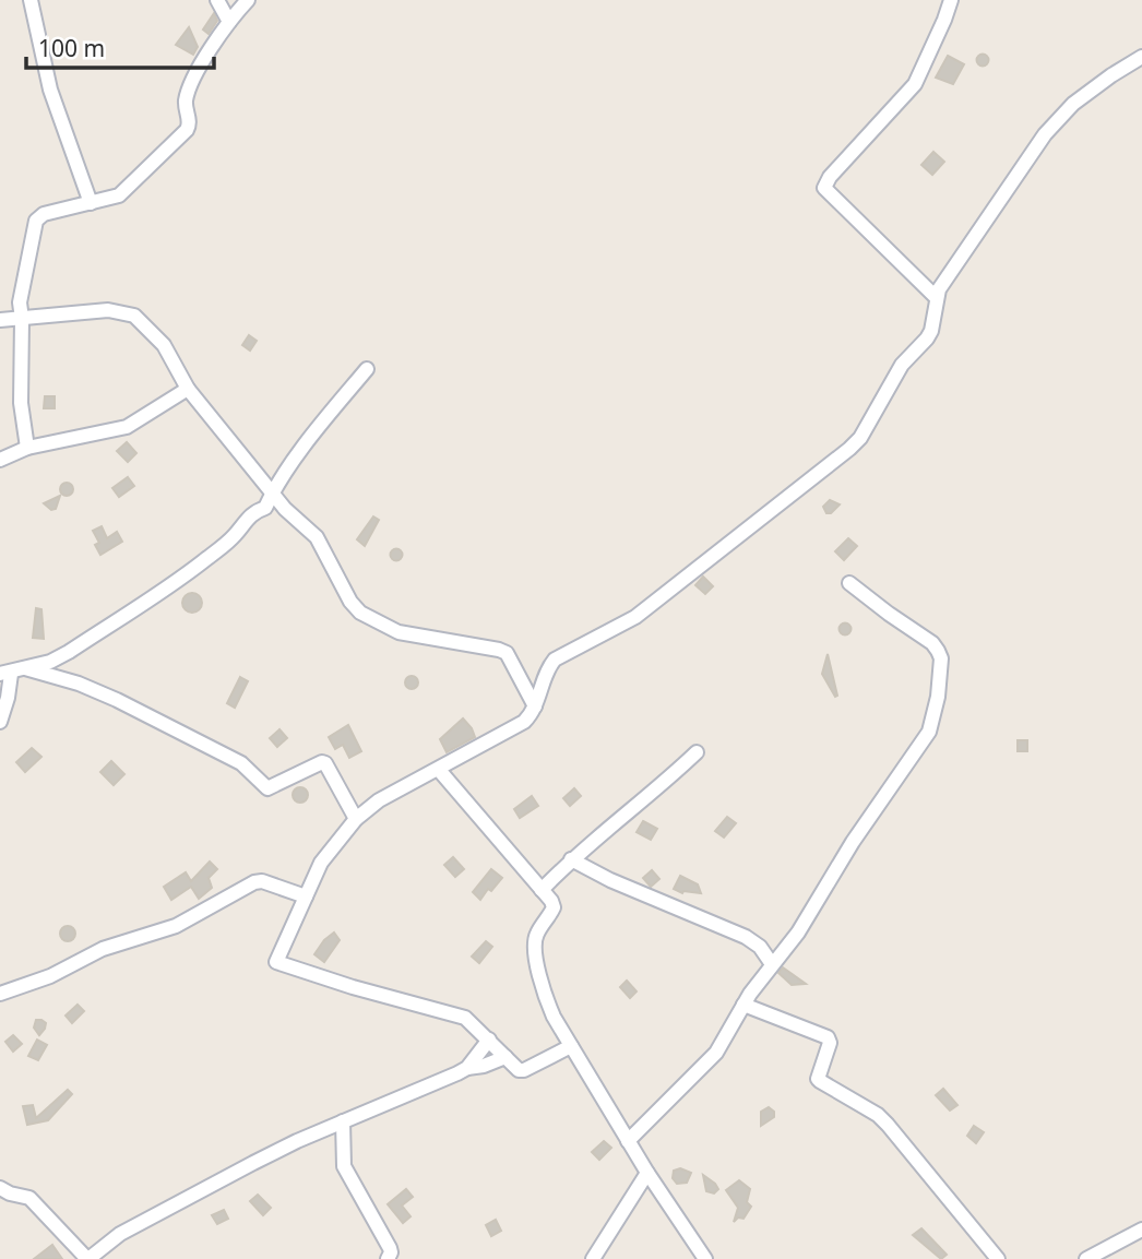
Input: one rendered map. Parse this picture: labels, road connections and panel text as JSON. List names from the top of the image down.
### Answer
{
  "scale_bar": "100 m"
}
